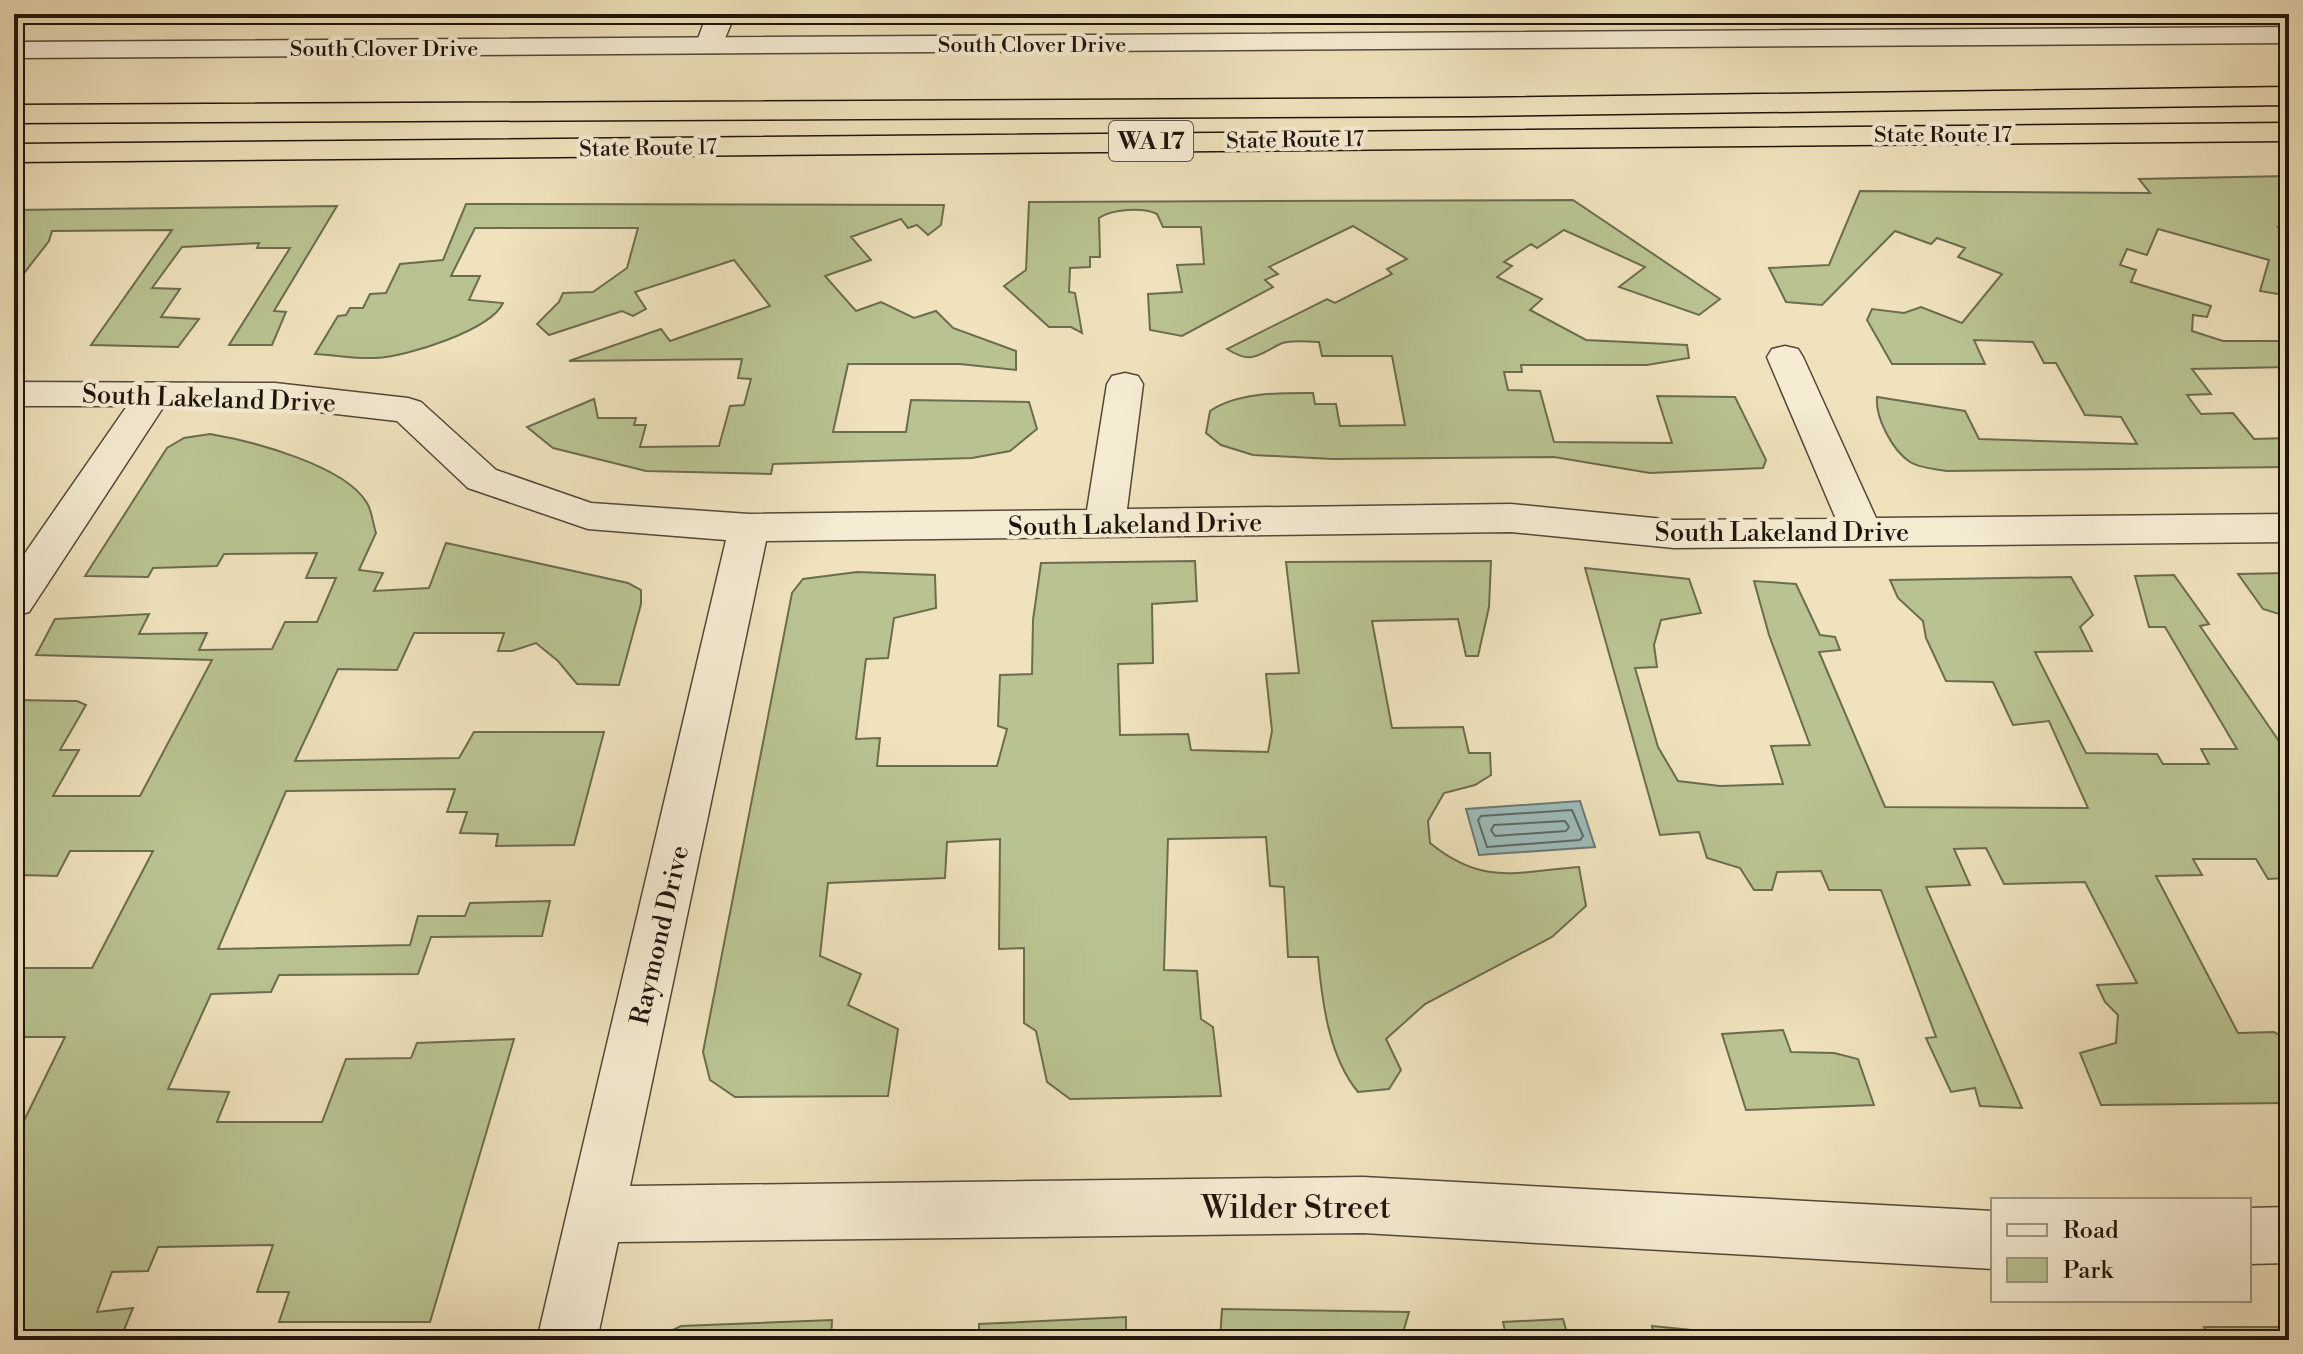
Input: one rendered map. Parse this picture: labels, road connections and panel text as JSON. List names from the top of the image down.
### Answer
{
  "streets": {
    "highway": ["State Route 17", "WA 17"],
    "street": [
      "South Clover Drive",
      "South Lakeland Drive",
      "Raymond Drive",
      "Wilder Street"
    ]
  },
  "crossings": [
    ["South Lakeland Drive", "Raymond Drive"],
    ["Raymond Drive", "Wilder Street"]
  ],
  "legend": ["Road", "Park"]
}
